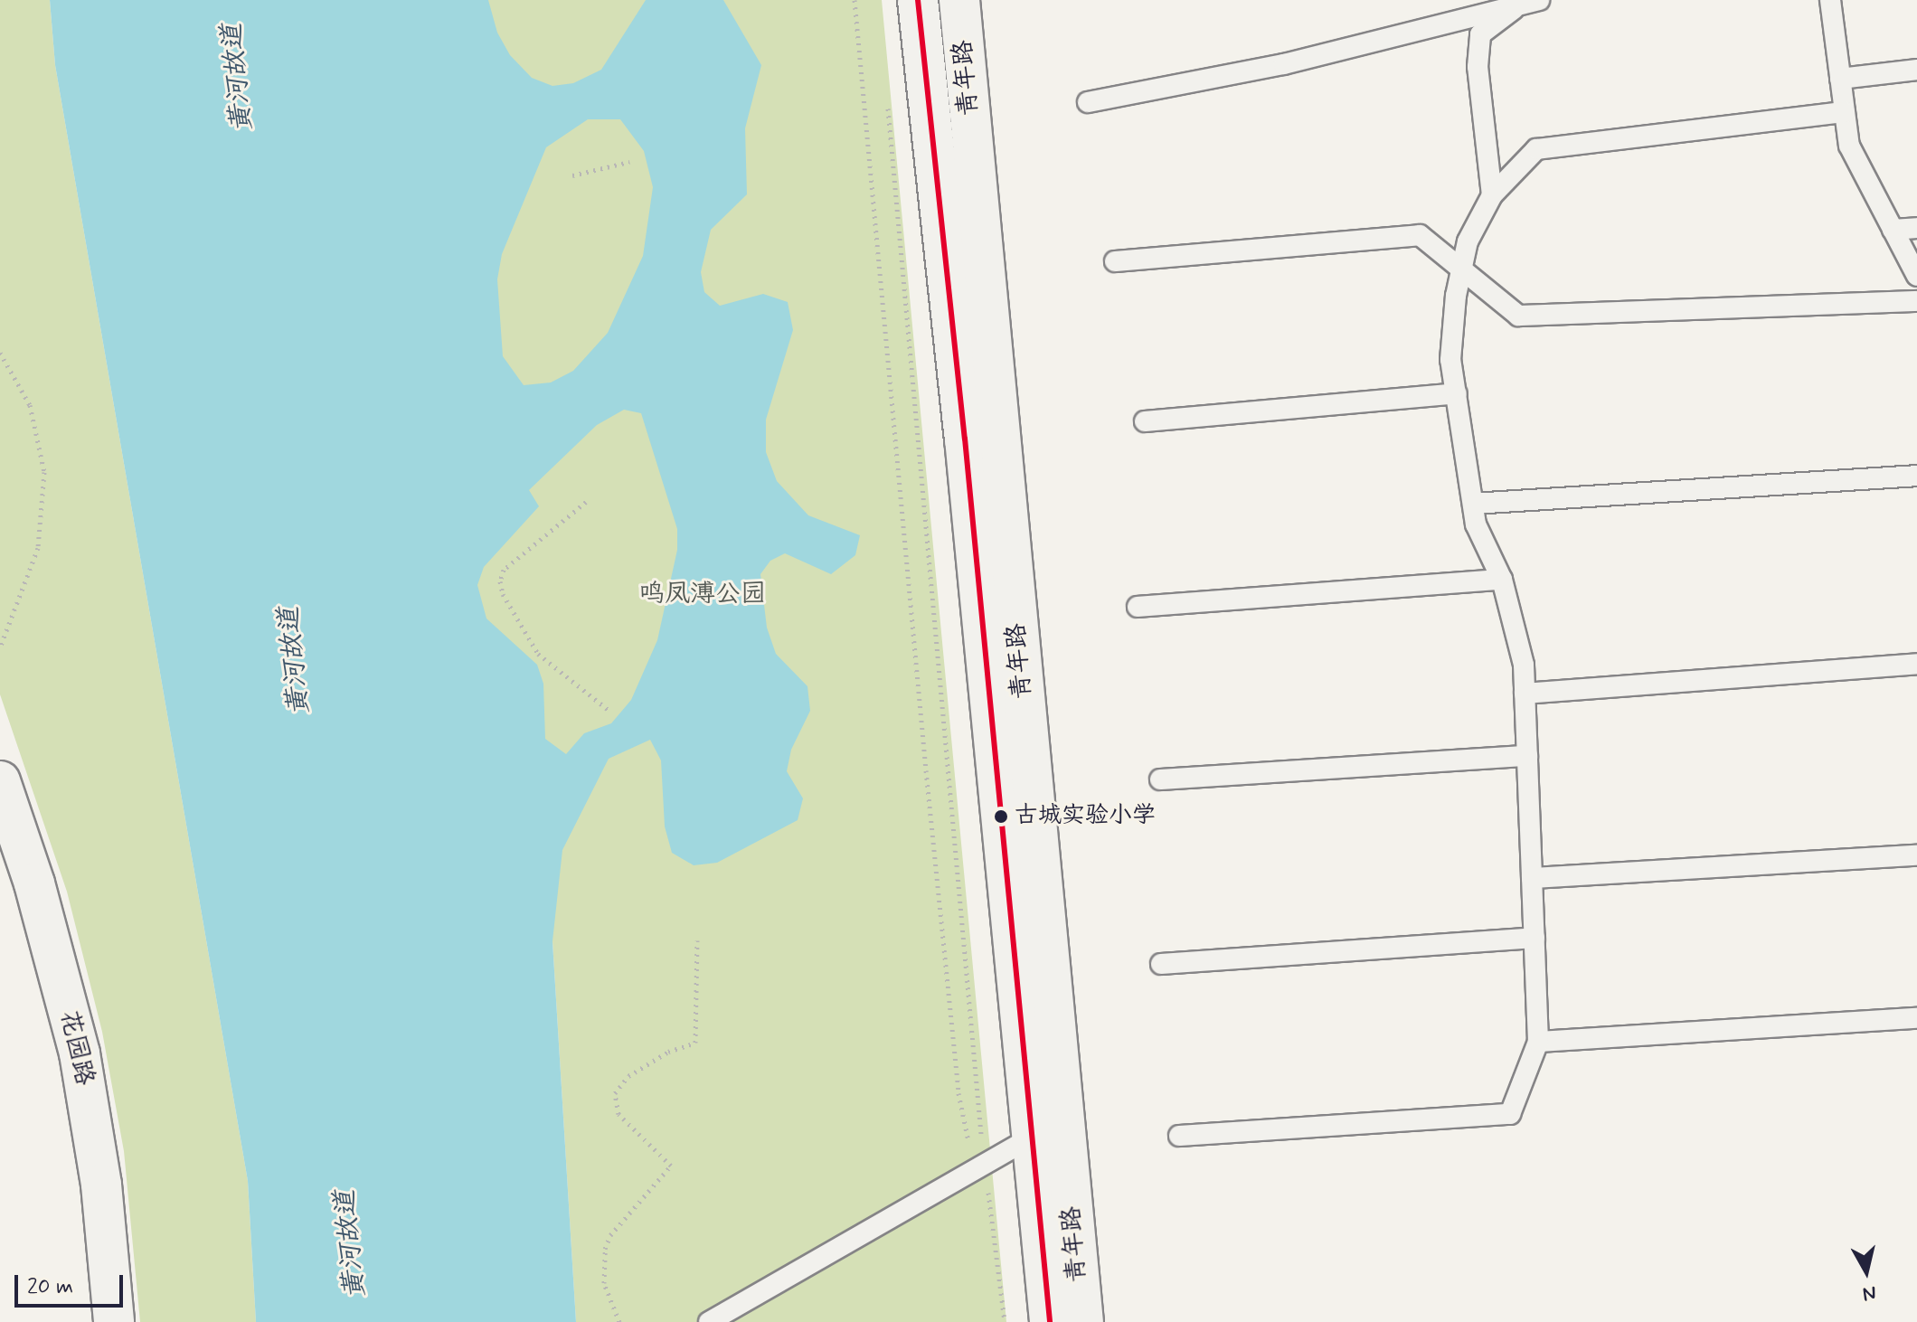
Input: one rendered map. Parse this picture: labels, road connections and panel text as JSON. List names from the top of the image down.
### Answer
{
  "streets": {
    "street": ["青年路", "花园路"]
  },
  "water": ["黄河故道"],
  "parks": ["鸣凤溥公园"],
  "places": ["古城实验小学"],
  "scale_bar": "20 m",
  "north": "bottom"
}
